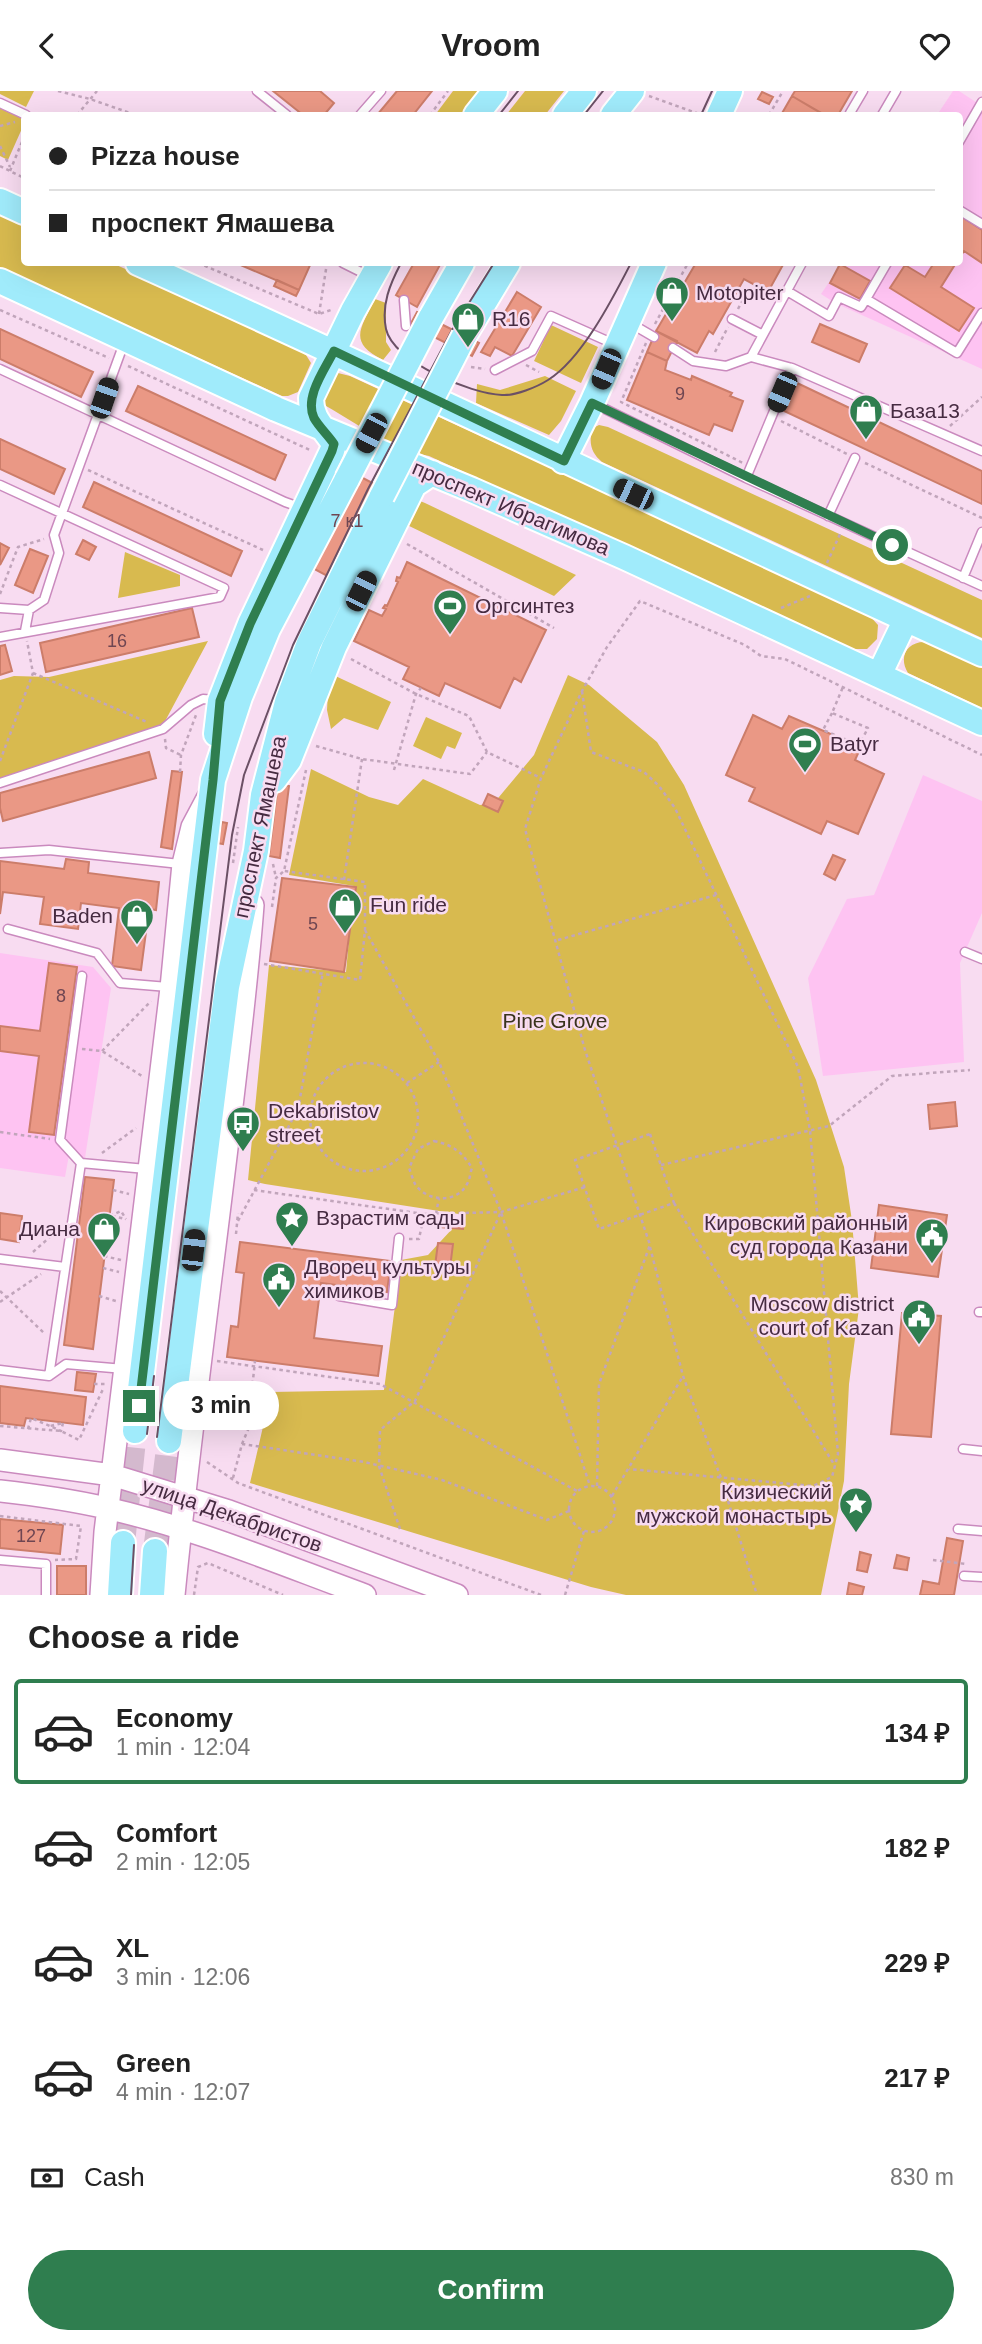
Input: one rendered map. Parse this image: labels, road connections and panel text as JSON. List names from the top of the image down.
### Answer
{
  "streets": {
    "main road": ["проспект Ибрагимова", "проспект Ямашева", "улица Декабристов"]
  },
  "parks": ["Pine Grove"],
  "places": {
    "shop": [
      "Motopiter",
      "R16",
      "База13",
      "Fun ride",
      "Baden",
      "Диана"
    ],
    "sports": ["Оргсинтез", "Batyr"],
    "bus stop": ["Dekabristov street"],
    "place": ["Взрастим сады", "Кизический мужской монастырь"],
    "public building": ["Кировский районный суд города Казани", "Дворец культуры химиков", "Moscow district court of Kazan"]
  },
  "house_numbers": [
    "9",
    "7 к1",
    "16",
    "5",
    "8",
    "127"
  ],
  "page": {
    "header": "Vroom",
    "banner": ["Pizza house", "проспект Ямашева"],
    "bubble": "3 min",
    "heading": "Choose a ride",
    "list": [
      {
        "name": "Economy",
        "note": "1 min · 12:04",
        "value": "134 ₽"
      },
      {
        "name": "Comfort",
        "note": "2 min · 12:05",
        "value": "182 ₽"
      },
      {
        "name": "XL",
        "note": "3 min · 12:06",
        "value": "229 ₽"
      },
      {
        "name": "Green",
        "note": "4 min · 12:07",
        "value": "217 ₽"
      }
    ],
    "pay": ["Cash", "830 m"],
    "buttons": "Confirm"
  }
}
